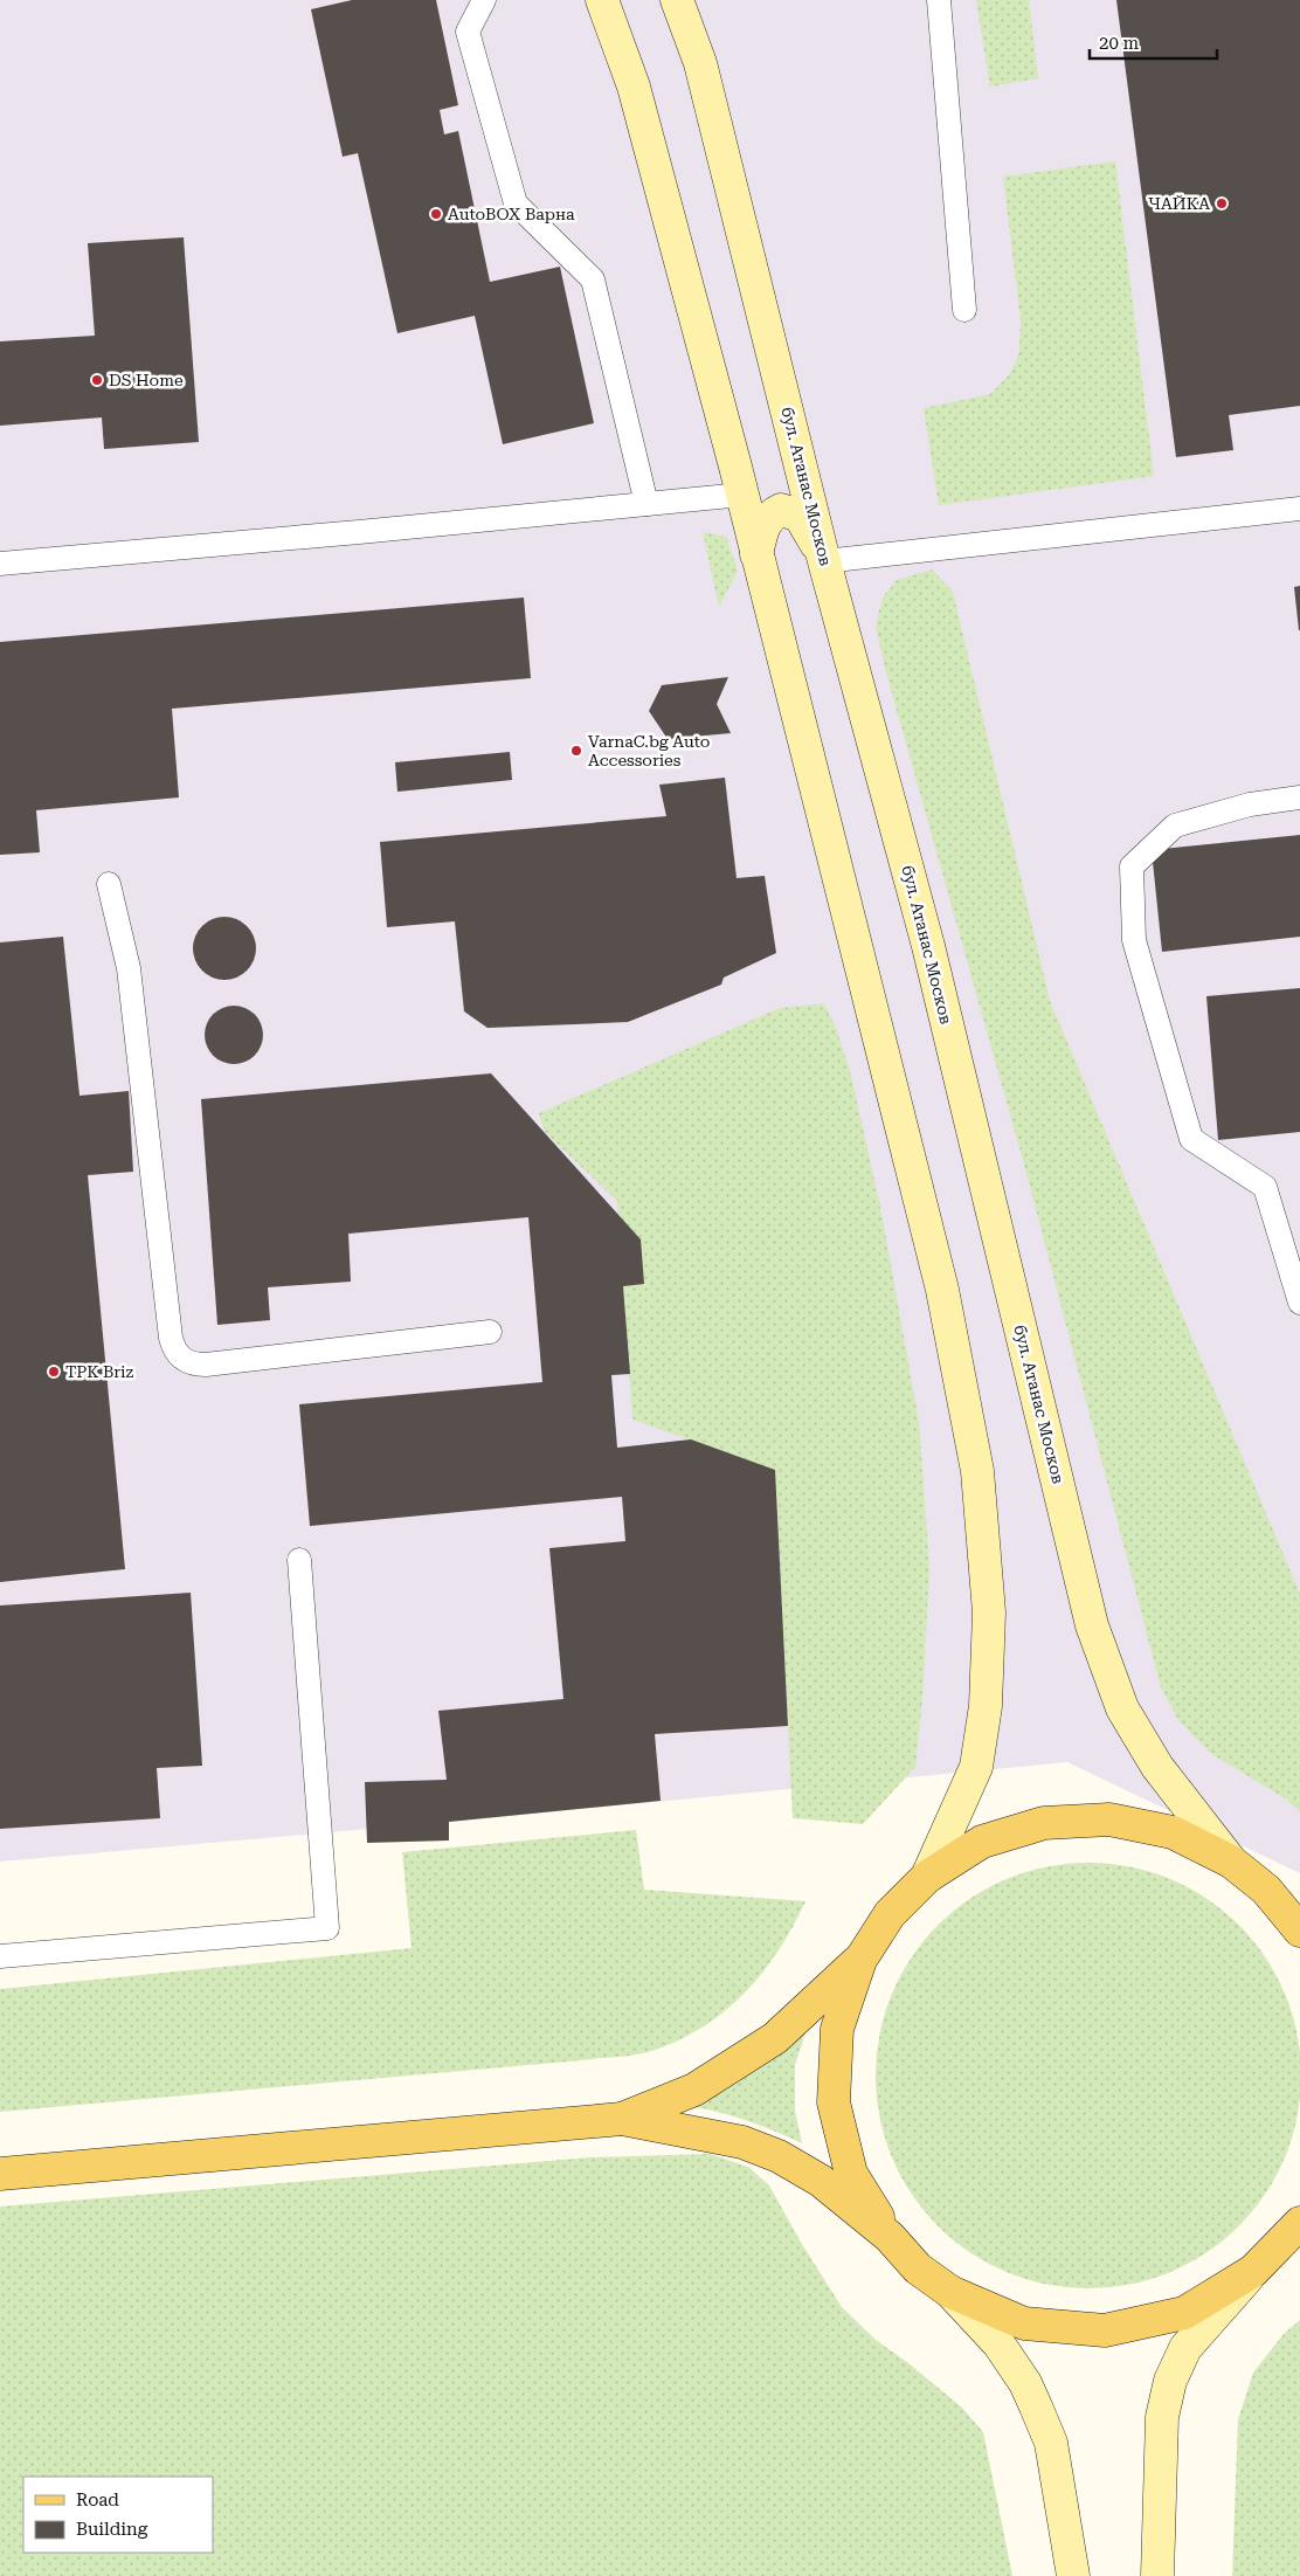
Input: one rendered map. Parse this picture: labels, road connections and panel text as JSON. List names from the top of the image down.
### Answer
{
  "streets": {
    "main road": ["бул. Атанас Москов"]
  },
  "places": [
    "ЧАЙКА",
    "AutoBOX Варна",
    "DS Home",
    "VarnaC.bg Auto Accessories",
    "TPK Briz"
  ],
  "legend": ["Road", "Building"],
  "scale_bar": "20 m"
}
